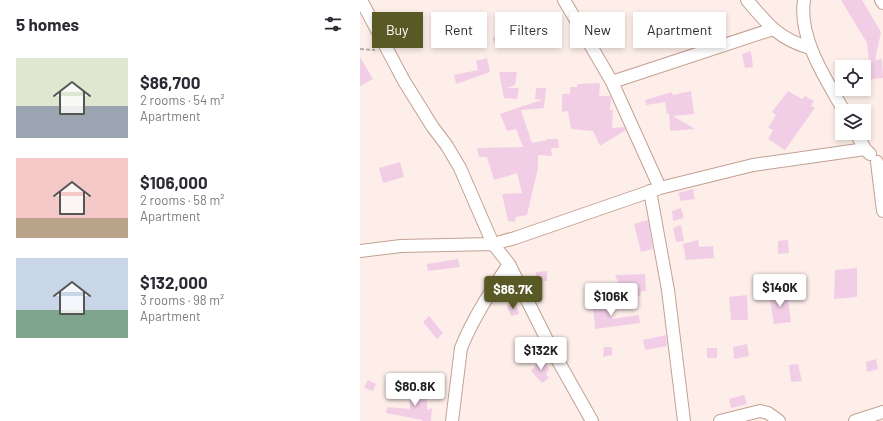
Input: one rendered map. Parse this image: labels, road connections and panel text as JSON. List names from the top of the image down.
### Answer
{
  "page": {
    "heading": "5 homes",
    "chip": [
      "Buy",
      "Rent",
      "Filters",
      "New",
      "Apartment"
    ],
    "list": [
      {
        "name": "$86,700",
        "note": "2 rooms · 54 m² · Apartment"
      },
      {
        "name": "$106,000",
        "note": "2 rooms · 58 m² · Apartment"
      },
      {
        "name": "$132,000",
        "note": "3 rooms · 98 m² · Apartment"
      }
    ],
    "price": [
      "$140K",
      "$86.7K",
      "$106K",
      "$132K",
      "$80.8K"
    ]
  }
}
